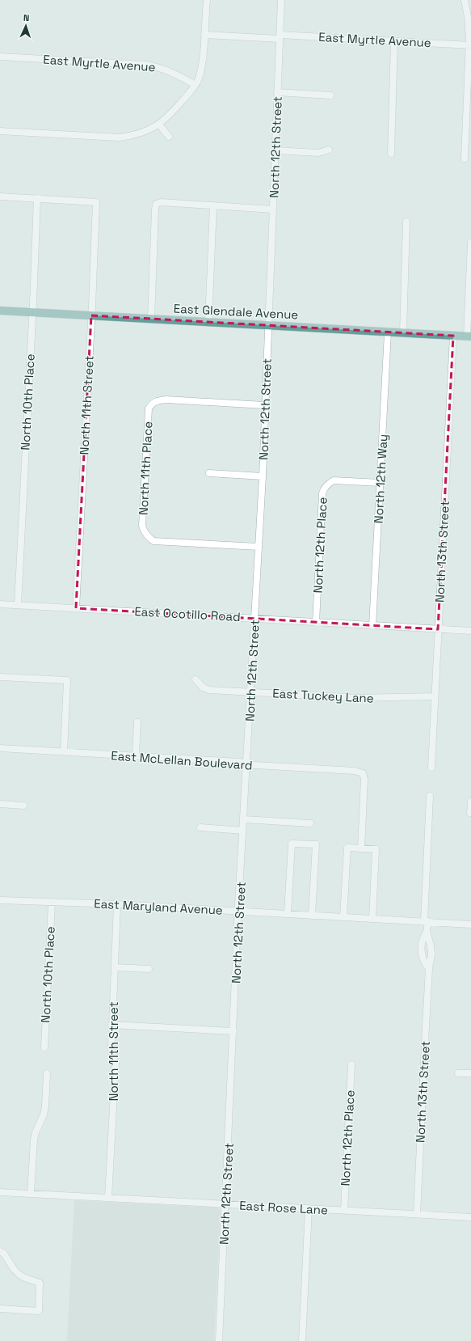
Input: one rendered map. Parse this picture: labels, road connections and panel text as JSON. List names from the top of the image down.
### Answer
{
  "streets": {
    "main road": ["East Glendale Avenue"],
    "street": [
      "East Myrtle Avenue",
      "North 12th Street",
      "North 10th Place",
      "North 11th Street",
      "North 11th Place",
      "North 12th Way",
      "North 12th Place",
      "North 13th Street",
      "East Ocotillo Road",
      "East Tuckey Lane",
      "East McLellan Boulevard",
      "East Maryland Avenue",
      "East Rose Lane"
    ]
  },
  "crossings": [
    ["East Myrtle Avenue", "North 12th Street"],
    ["North 12th Street", "East Glendale Avenue"],
    ["North 12th Street", "North 11th Place"],
    ["North 12th Street", "East Ocotillo Road"],
    ["North 12th Street", "East Tuckey Lane"],
    ["North 12th Street", "East McLellan Boulevard"],
    ["North 12th Street", "East Maryland Avenue"],
    ["North 12th Street", "East Rose Lane"],
    ["East Glendale Avenue", "North 10th Place"],
    ["East Glendale Avenue", "North 11th Street"],
    ["East Glendale Avenue", "North 12th Way"],
    ["East Glendale Avenue", "North 13th Street"],
    ["North 10th Place", "North 11th Street"],
    ["North 10th Place", "East Ocotillo Road"],
    ["North 10th Place", "East Maryland Avenue"],
    ["North 11th Street", "East Ocotillo Road"],
    ["North 11th Street", "East Maryland Avenue"],
    ["North 11th Street", "East Rose Lane"],
    ["North 12th Way", "North 12th Place"],
    ["North 12th Way", "East Ocotillo Road"],
    ["North 12th Place", "East Ocotillo Road"],
    ["North 12th Place", "East Rose Lane"],
    ["North 13th Street", "East Ocotillo Road"],
    ["North 13th Street", "East Tuckey Lane"],
    ["North 13th Street", "East Maryland Avenue"],
    ["North 13th Street", "East Rose Lane"]
  ],
  "north": "top"
}
